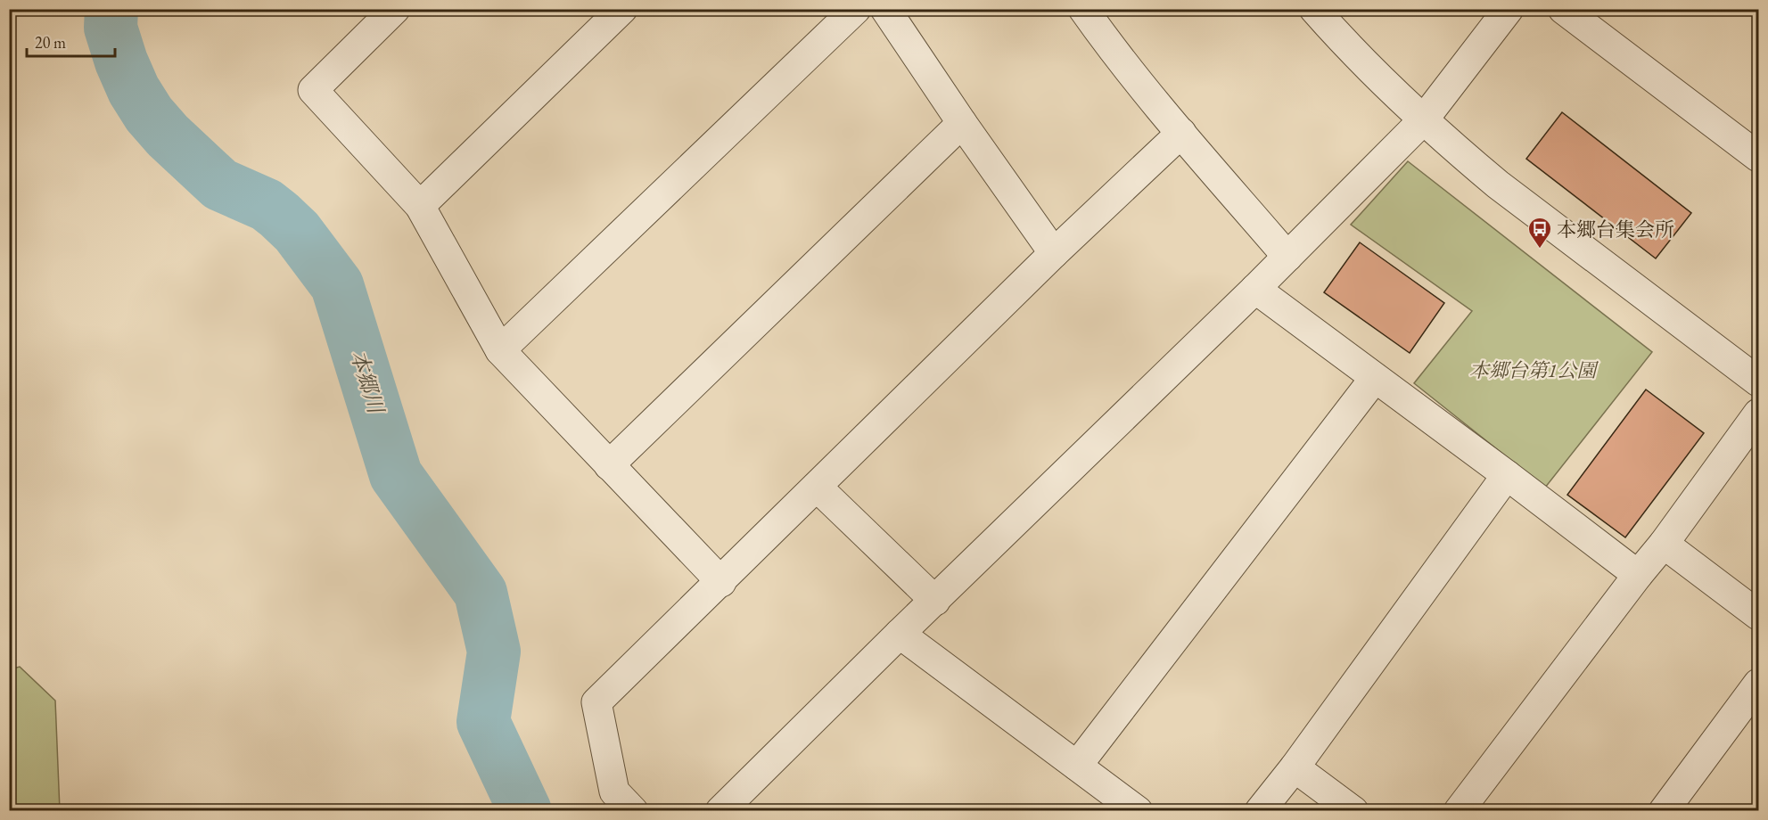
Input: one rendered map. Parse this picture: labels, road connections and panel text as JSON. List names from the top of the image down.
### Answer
{
  "water": ["本郷川"],
  "parks": ["本郷台第1公園"],
  "places": {
    "bus stop": ["本郷台集会所"]
  },
  "scale_bar": "20 m"
}
